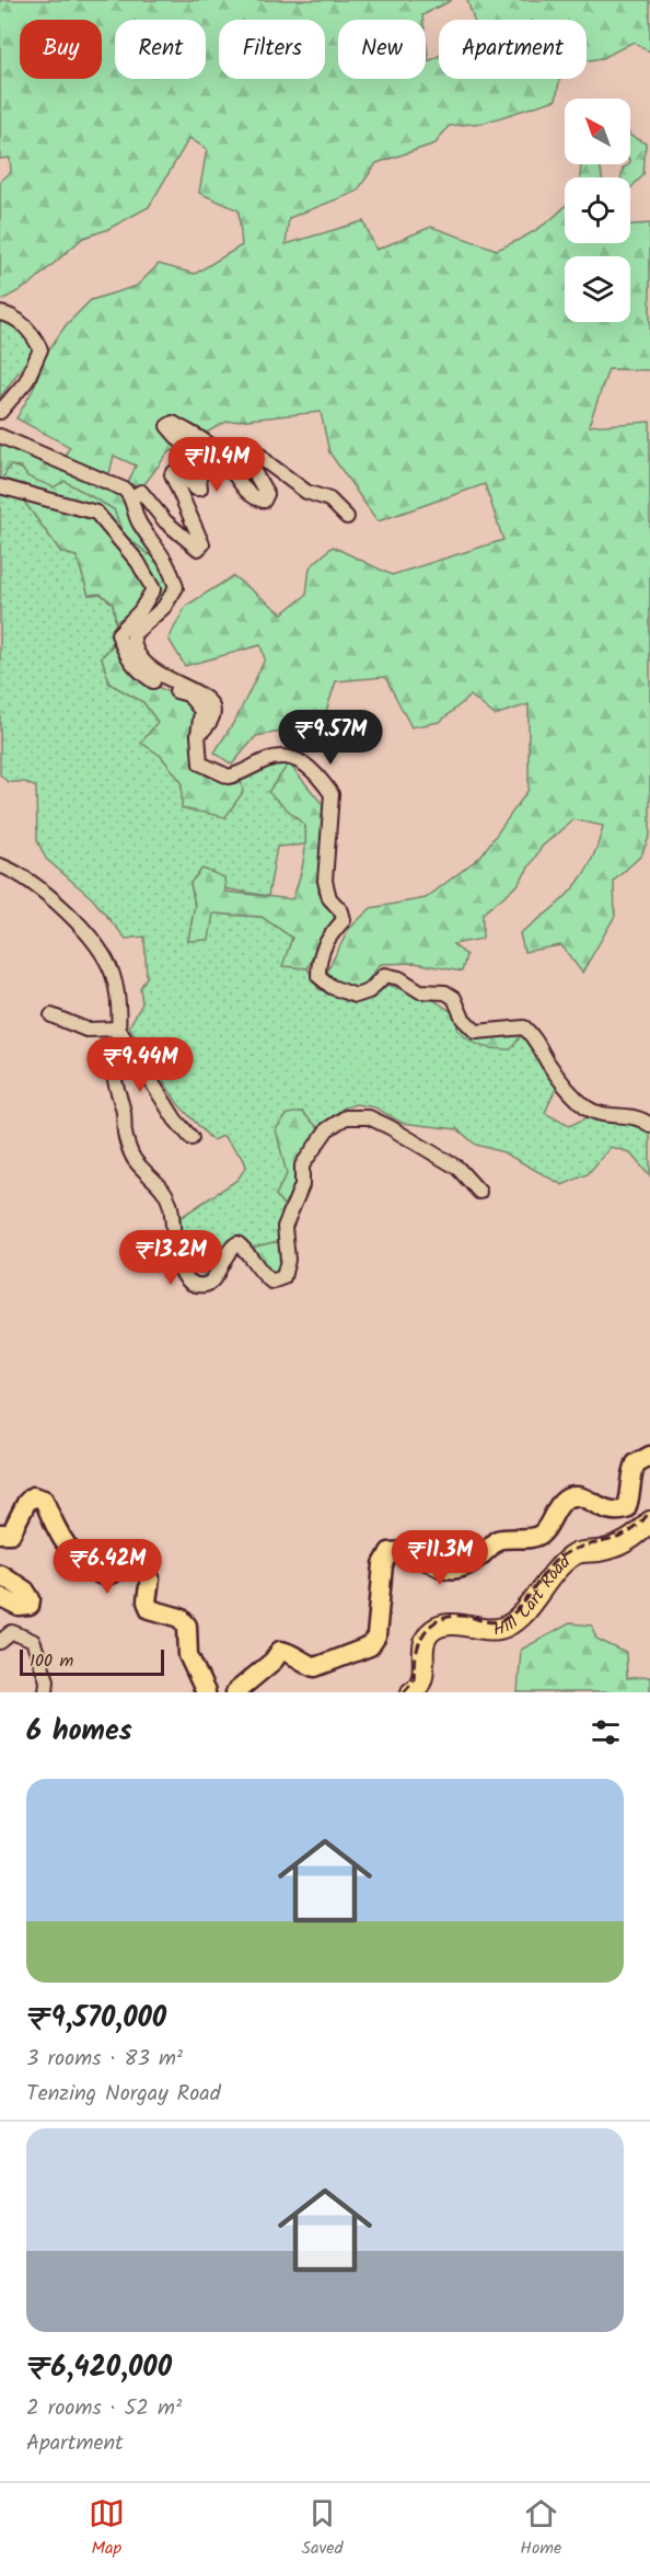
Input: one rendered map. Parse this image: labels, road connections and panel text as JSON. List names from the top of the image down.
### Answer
{
  "streets": {
    "highway": ["Hill Cart Road"]
  },
  "scale_bar": "100 m",
  "north": "top left",
  "page": {
    "chip": [
      "Buy",
      "Rent",
      "Filters",
      "New",
      "Apartment"
    ],
    "price": [
      "₹11.4M",
      "₹9.57M",
      "₹9.44M",
      "₹13.2M",
      "₹11.3M",
      "₹6.42M"
    ],
    "scale": "100 m",
    "heading": "6 homes",
    "list": [
      {
        "name": "₹9,570,000",
        "note": "3 rooms · 83 m² · Tenzing Norgay Road"
      },
      {
        "name": "₹6,420,000",
        "note": "2 rooms · 52 m² · Apartment"
      }
    ],
    "tabs": ["Map", "Saved", "Home"]
  }
}
